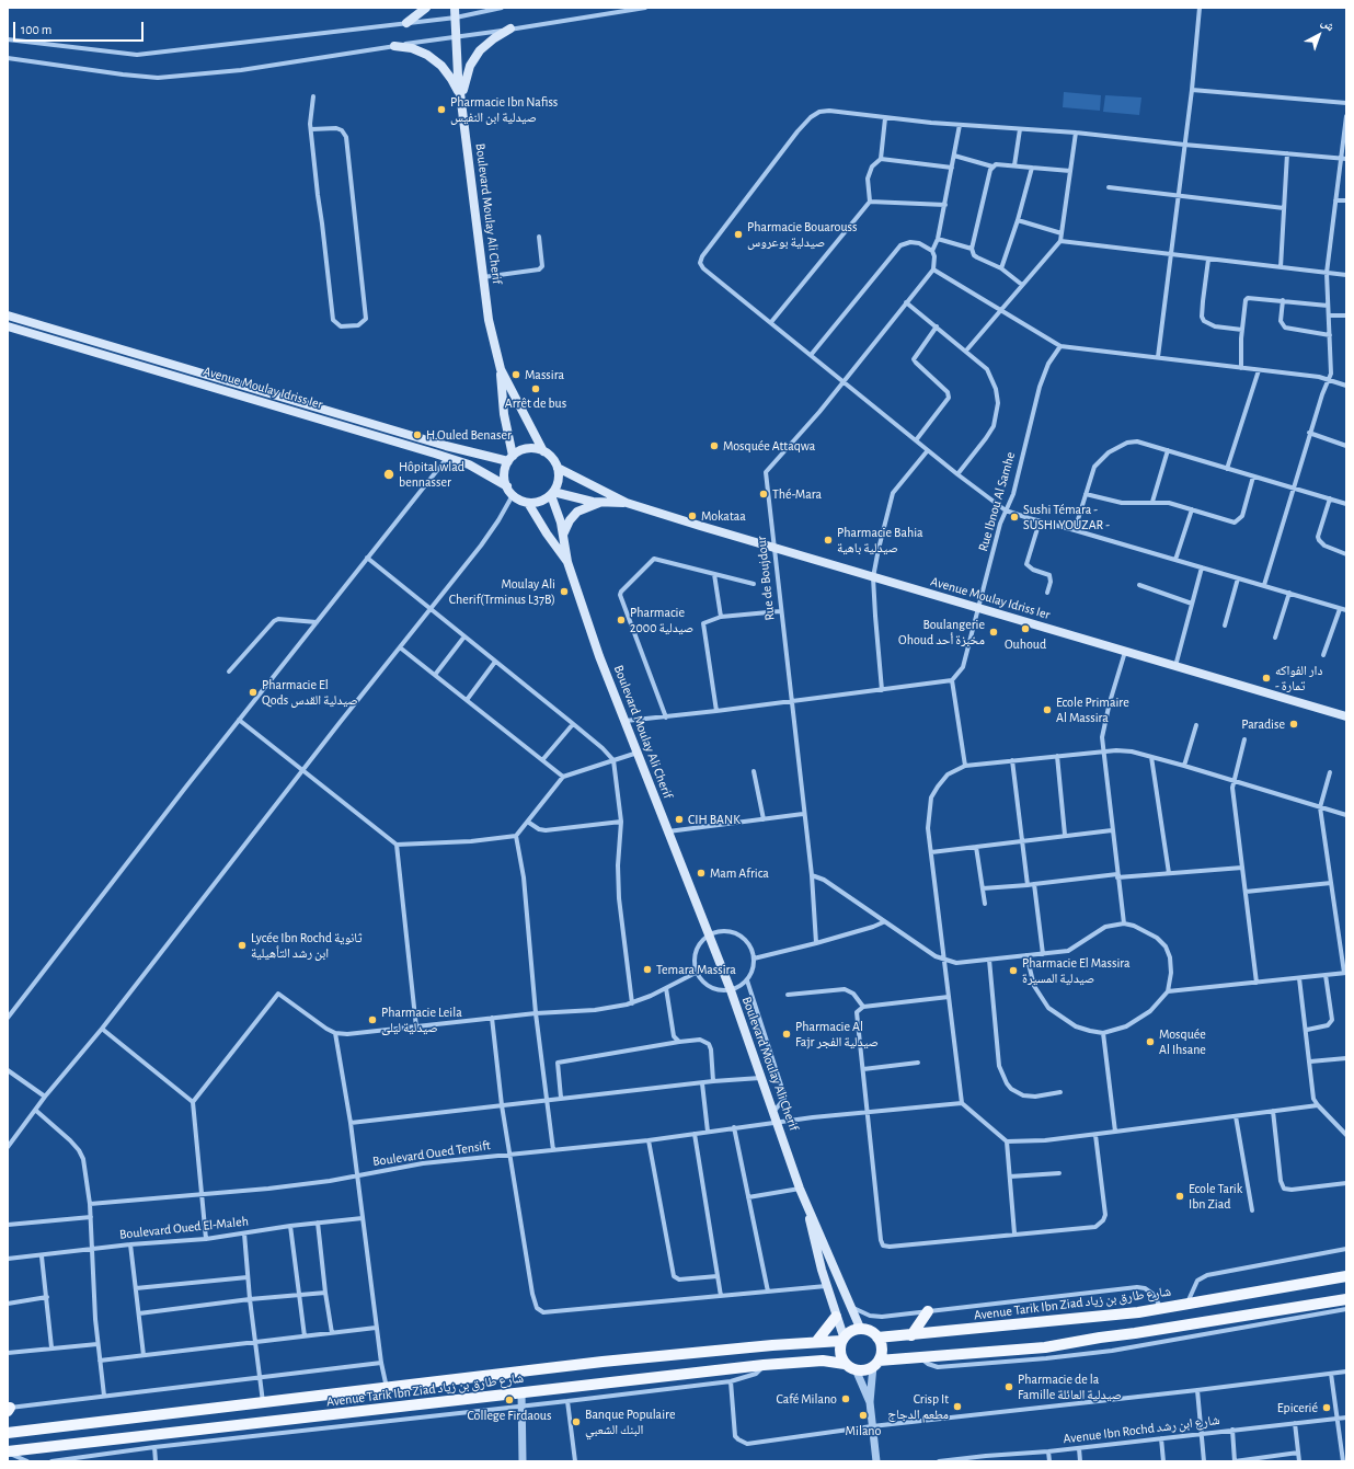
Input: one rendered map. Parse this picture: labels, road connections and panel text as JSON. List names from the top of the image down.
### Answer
{
  "streets": {
    "main road": ["Boulevard Moulay Ali Cherif", "Avenue Moulay Idriss Ier", "Avenue Tarik Ibn Ziad شارع طارق بن زياد"],
    "street": [
      "Rue Ibnou Al Samhe",
      "Rue de Boujdour",
      "Boulevard Oued Tensift",
      "Boulevard Oued El-Maleh",
      "Avenue Ibn Rochd شارع ابن رشد"
    ]
  },
  "crossings": [
    ["Boulevard Moulay Ali Cherif", "Avenue Moulay Idriss Ier"],
    ["Boulevard Moulay Ali Cherif", "Boulevard Oued Tensift"],
    ["Boulevard Moulay Ali Cherif", "Avenue Tarik Ibn Ziad شارع طارق بن زياد"],
    ["Avenue Moulay Idriss Ier", "Rue Ibnou Al Samhe"],
    ["Avenue Moulay Idriss Ier", "Rue de Boujdour"]
  ],
  "places": [
    "Pharmacie Ibn Nafiss صيدلية ابن النفيس",
    "Pharmacie Bouarouss صيدلية بوعروس",
    "Massira",
    "Arrêt de bus",
    "H.Ouled Benaser",
    "Mosquée Attaqwa",
    "Hôpital wlad bennasser",
    "Thé-Mara",
    "Mokataa",
    "Sushi Témara - SUSHI YOUZAR -",
    "Pharmacie Bahia صيدلية باهية",
    "Moulay Ali Cherif(Trminus L37B)",
    "Pharmacie 2000 صيدلية",
    "Ouhoud",
    "Boulangerie Ohoud مخبزة أحد",
    "دار الفواكه - تمارة",
    "Pharmacie El Qods صيدلية القدس",
    "Ecole Primaire Al Massira",
    "Paradise",
    "CIH BANK",
    "Mam Africa",
    "Lycée Ibn Rochd ثانوية ابن رشد التأهيلية",
    "Temara Massira",
    "Pharmacie El Massira صيدلية المسيرة",
    "Pharmacie Leila صيدلية ليلى",
    "Pharmacie Al Fajr صيدلية الفجر",
    "Mosquée Al Ihsane",
    "Ecole Tarik Ibn Ziad",
    "Pharmacie de la Famille صيدلية العائلة",
    "Café Milano",
    "College Firdaous",
    "Crisp It مطعم الدجاج",
    "Epicerié",
    "Milano",
    "Banque Populaire البنك الشعبي"
  ],
  "scale_bar": "100 m",
  "north": "top right"
}
